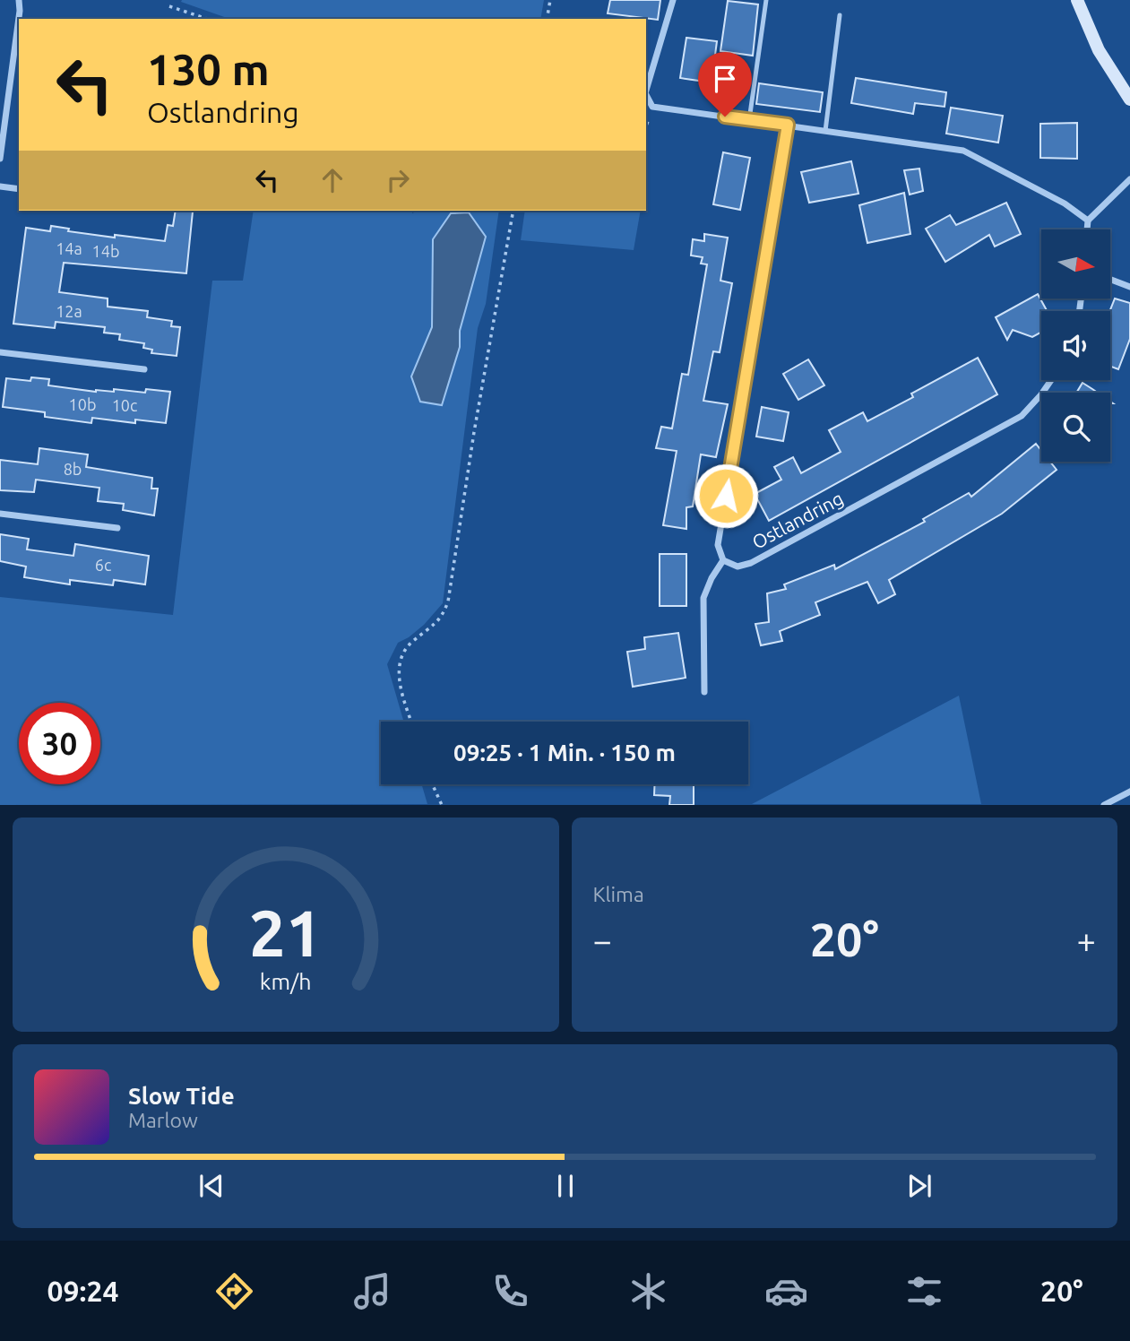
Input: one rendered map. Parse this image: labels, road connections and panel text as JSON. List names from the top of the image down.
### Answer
{
  "streets": {
    "street": ["Ostlandring"]
  },
  "house_numbers": [
    "14a",
    "14b",
    "12a",
    "10b",
    "10c",
    "8b",
    "6c"
  ],
  "north": "right",
  "page": {
    "turn": ["130 m", "Ostlandring"],
    "limit": "30",
    "trip": "09:25 · 1 Min. · 150 m",
    "tile": "Klima",
    "heat": ["−", "20°", "+"],
    "song": ["Slow Tide", "Marlow"],
    "tabs": ["09:24", "20°"],
    "gauge": ["21", "km/h"]
  }
}
